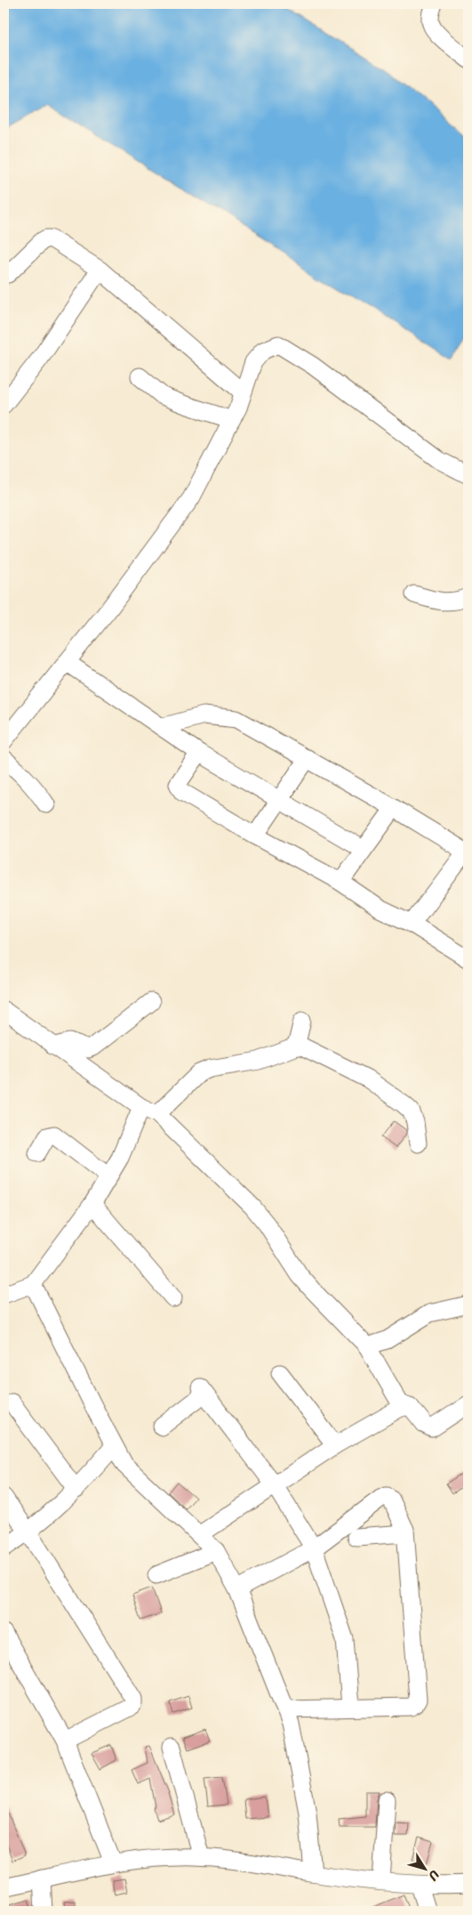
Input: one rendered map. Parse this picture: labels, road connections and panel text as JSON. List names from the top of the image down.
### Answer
{
  "north": "bottom right"
}
